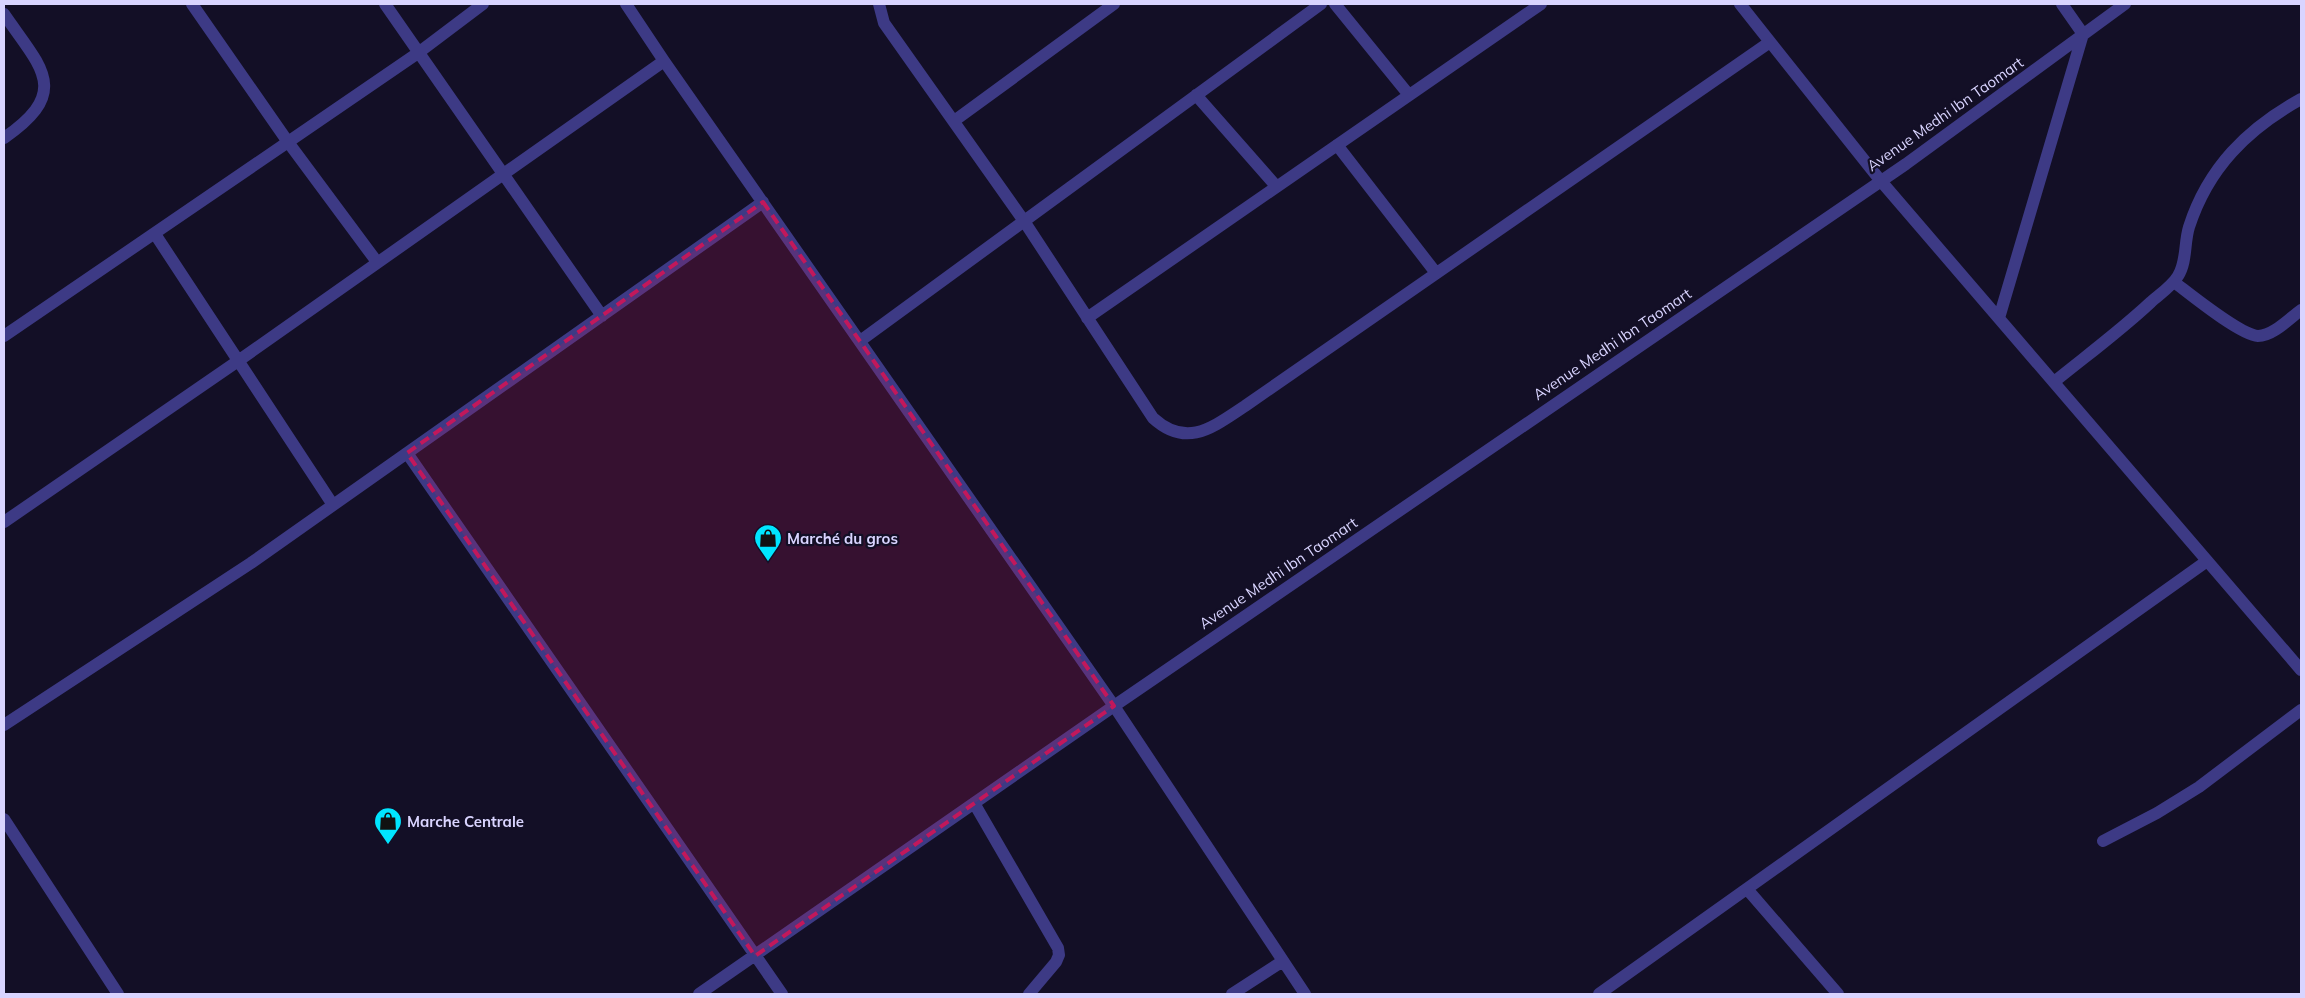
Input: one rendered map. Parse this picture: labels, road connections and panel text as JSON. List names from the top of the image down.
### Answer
{
  "streets": {
    "street": ["Avenue Medhi Ibn Taomart"]
  },
  "places": {
    "shop": ["Marché du gros", "Marche Centrale"]
  }
}
